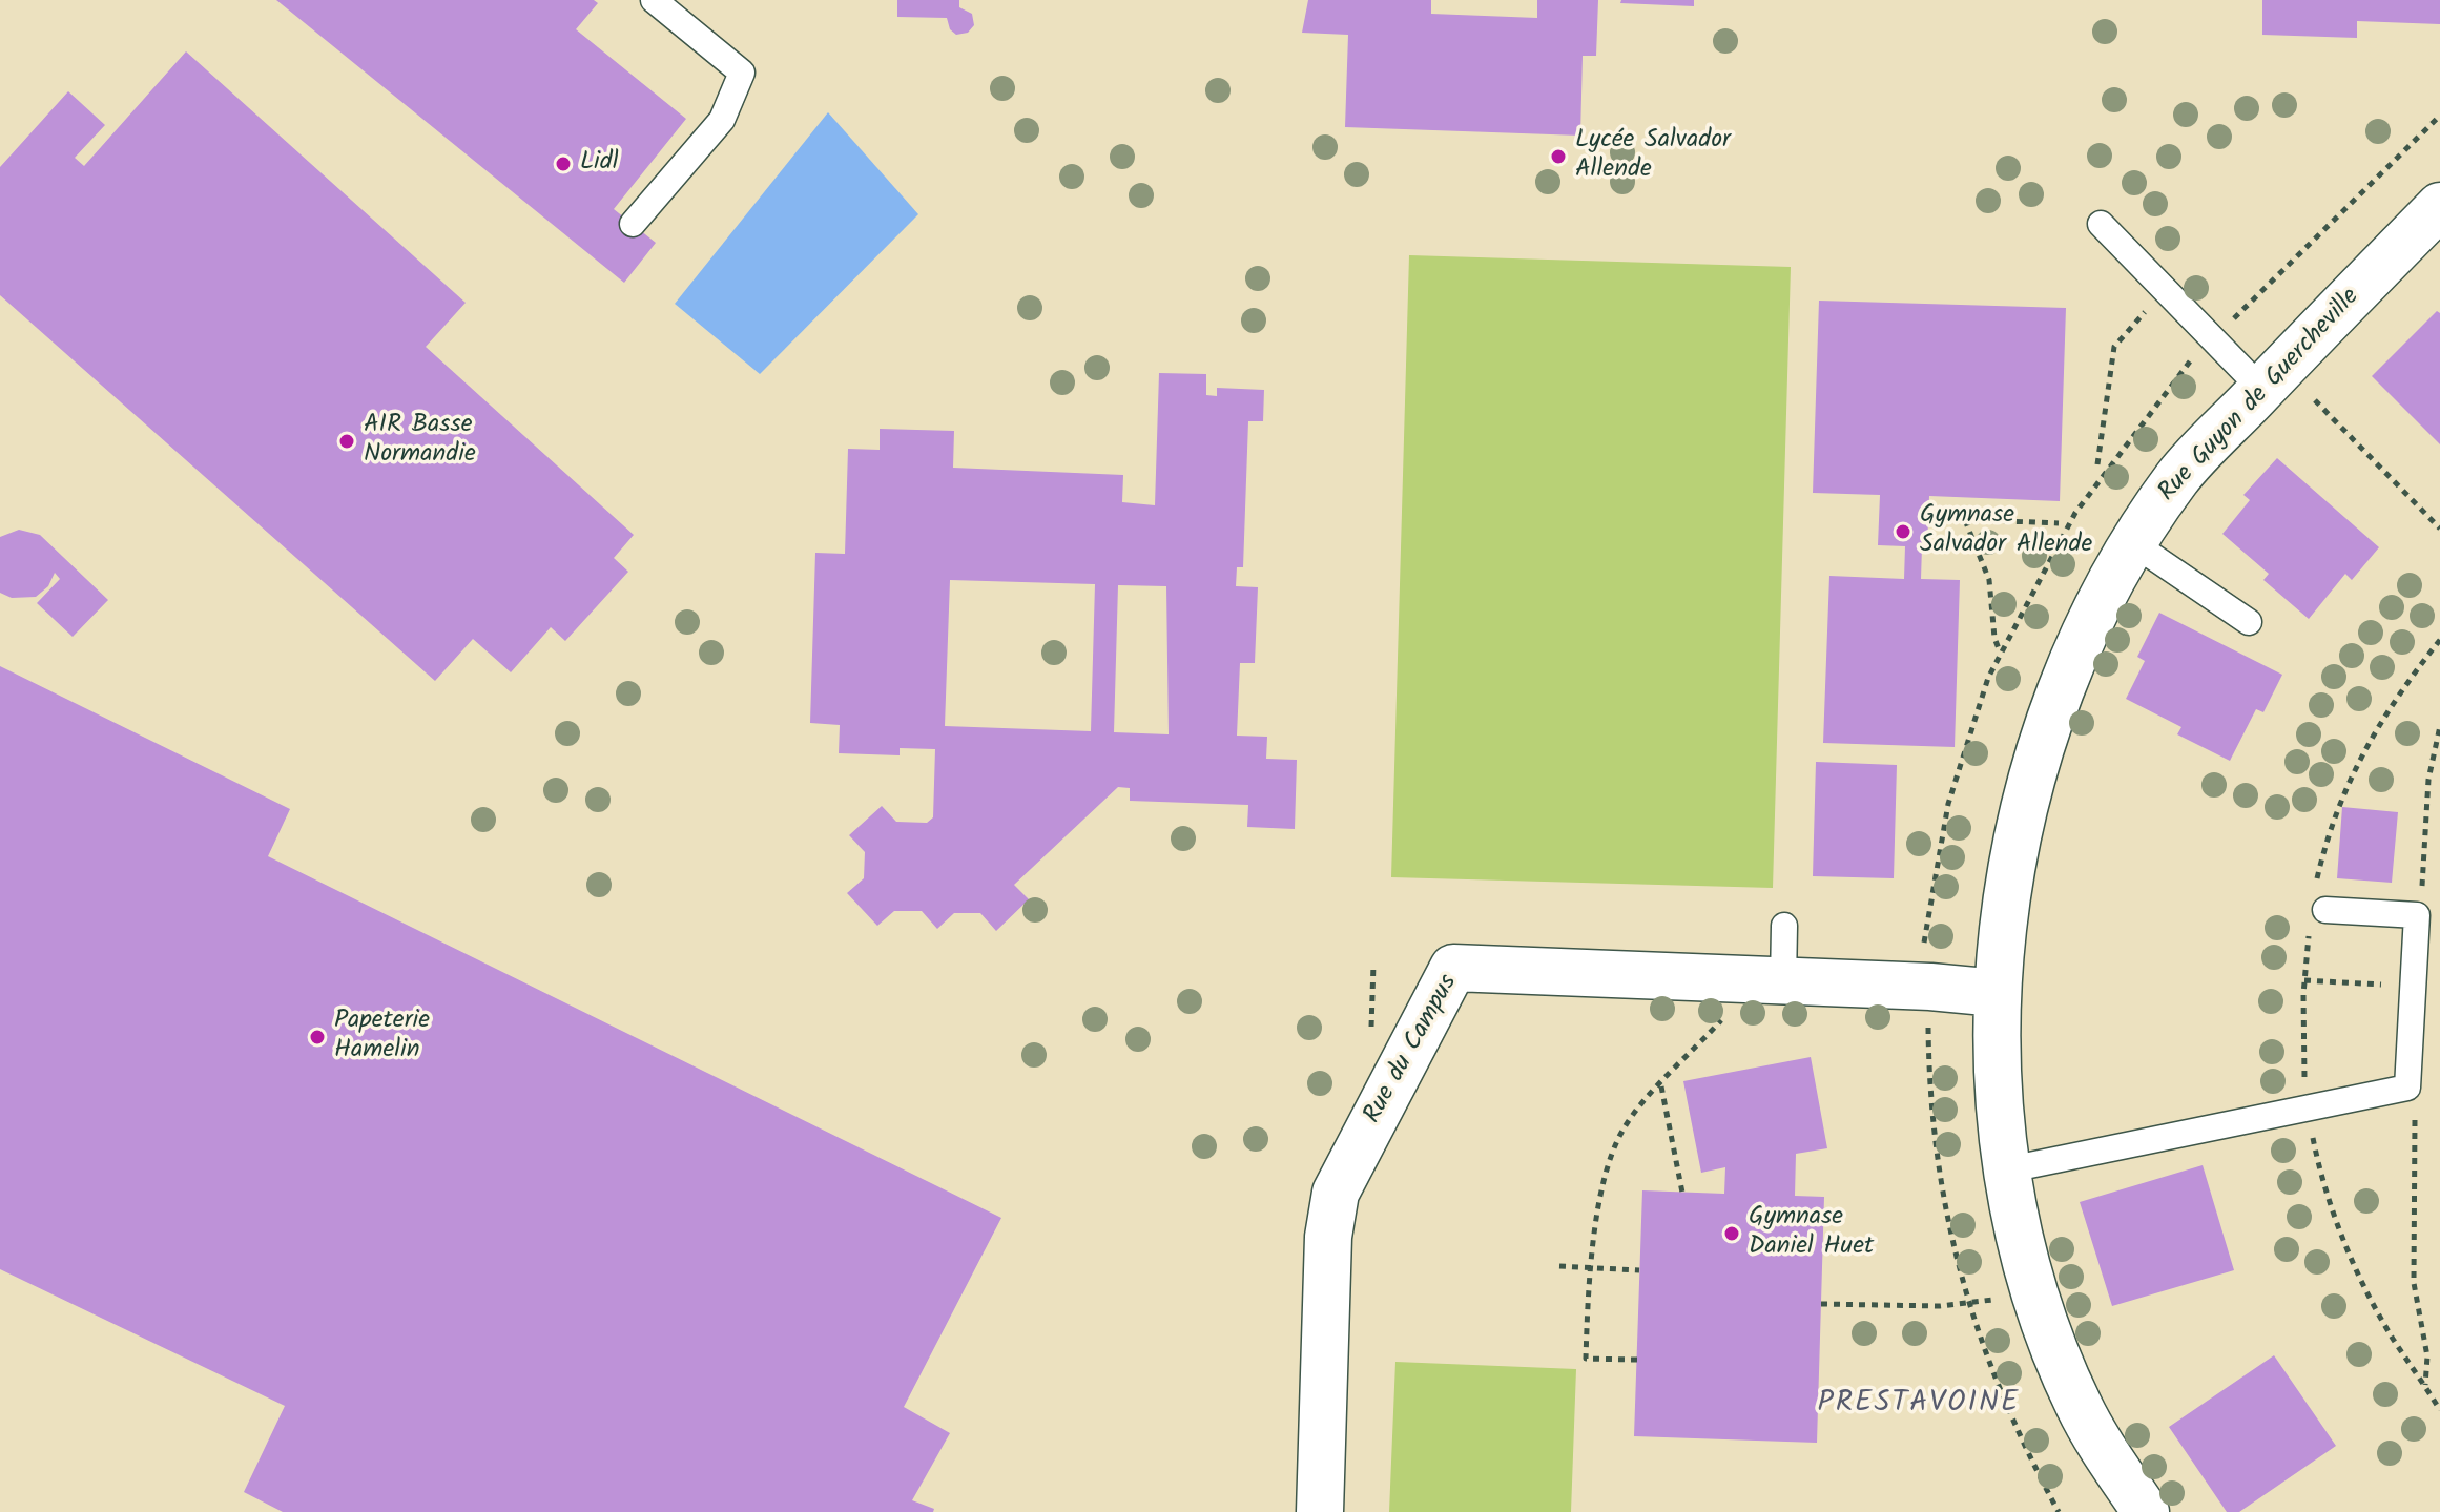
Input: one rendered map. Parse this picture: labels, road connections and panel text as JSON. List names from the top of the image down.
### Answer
{
  "streets": {
    "street": ["Rue Guyon de Guercheville", "Rue du Campus"]
  },
  "crossings": [
    ["Rue Guyon de Guercheville", "Rue du Campus"]
  ],
  "districts": ["PRESTAVOINE"],
  "places": [
    "Lycée Salvador Allende",
    "Lidl",
    "AIR Basse Normandie",
    "Gymnase Salvador Allende",
    "Papeterie Hamelin",
    "Gymnase Daniel Huet"
  ]
}
